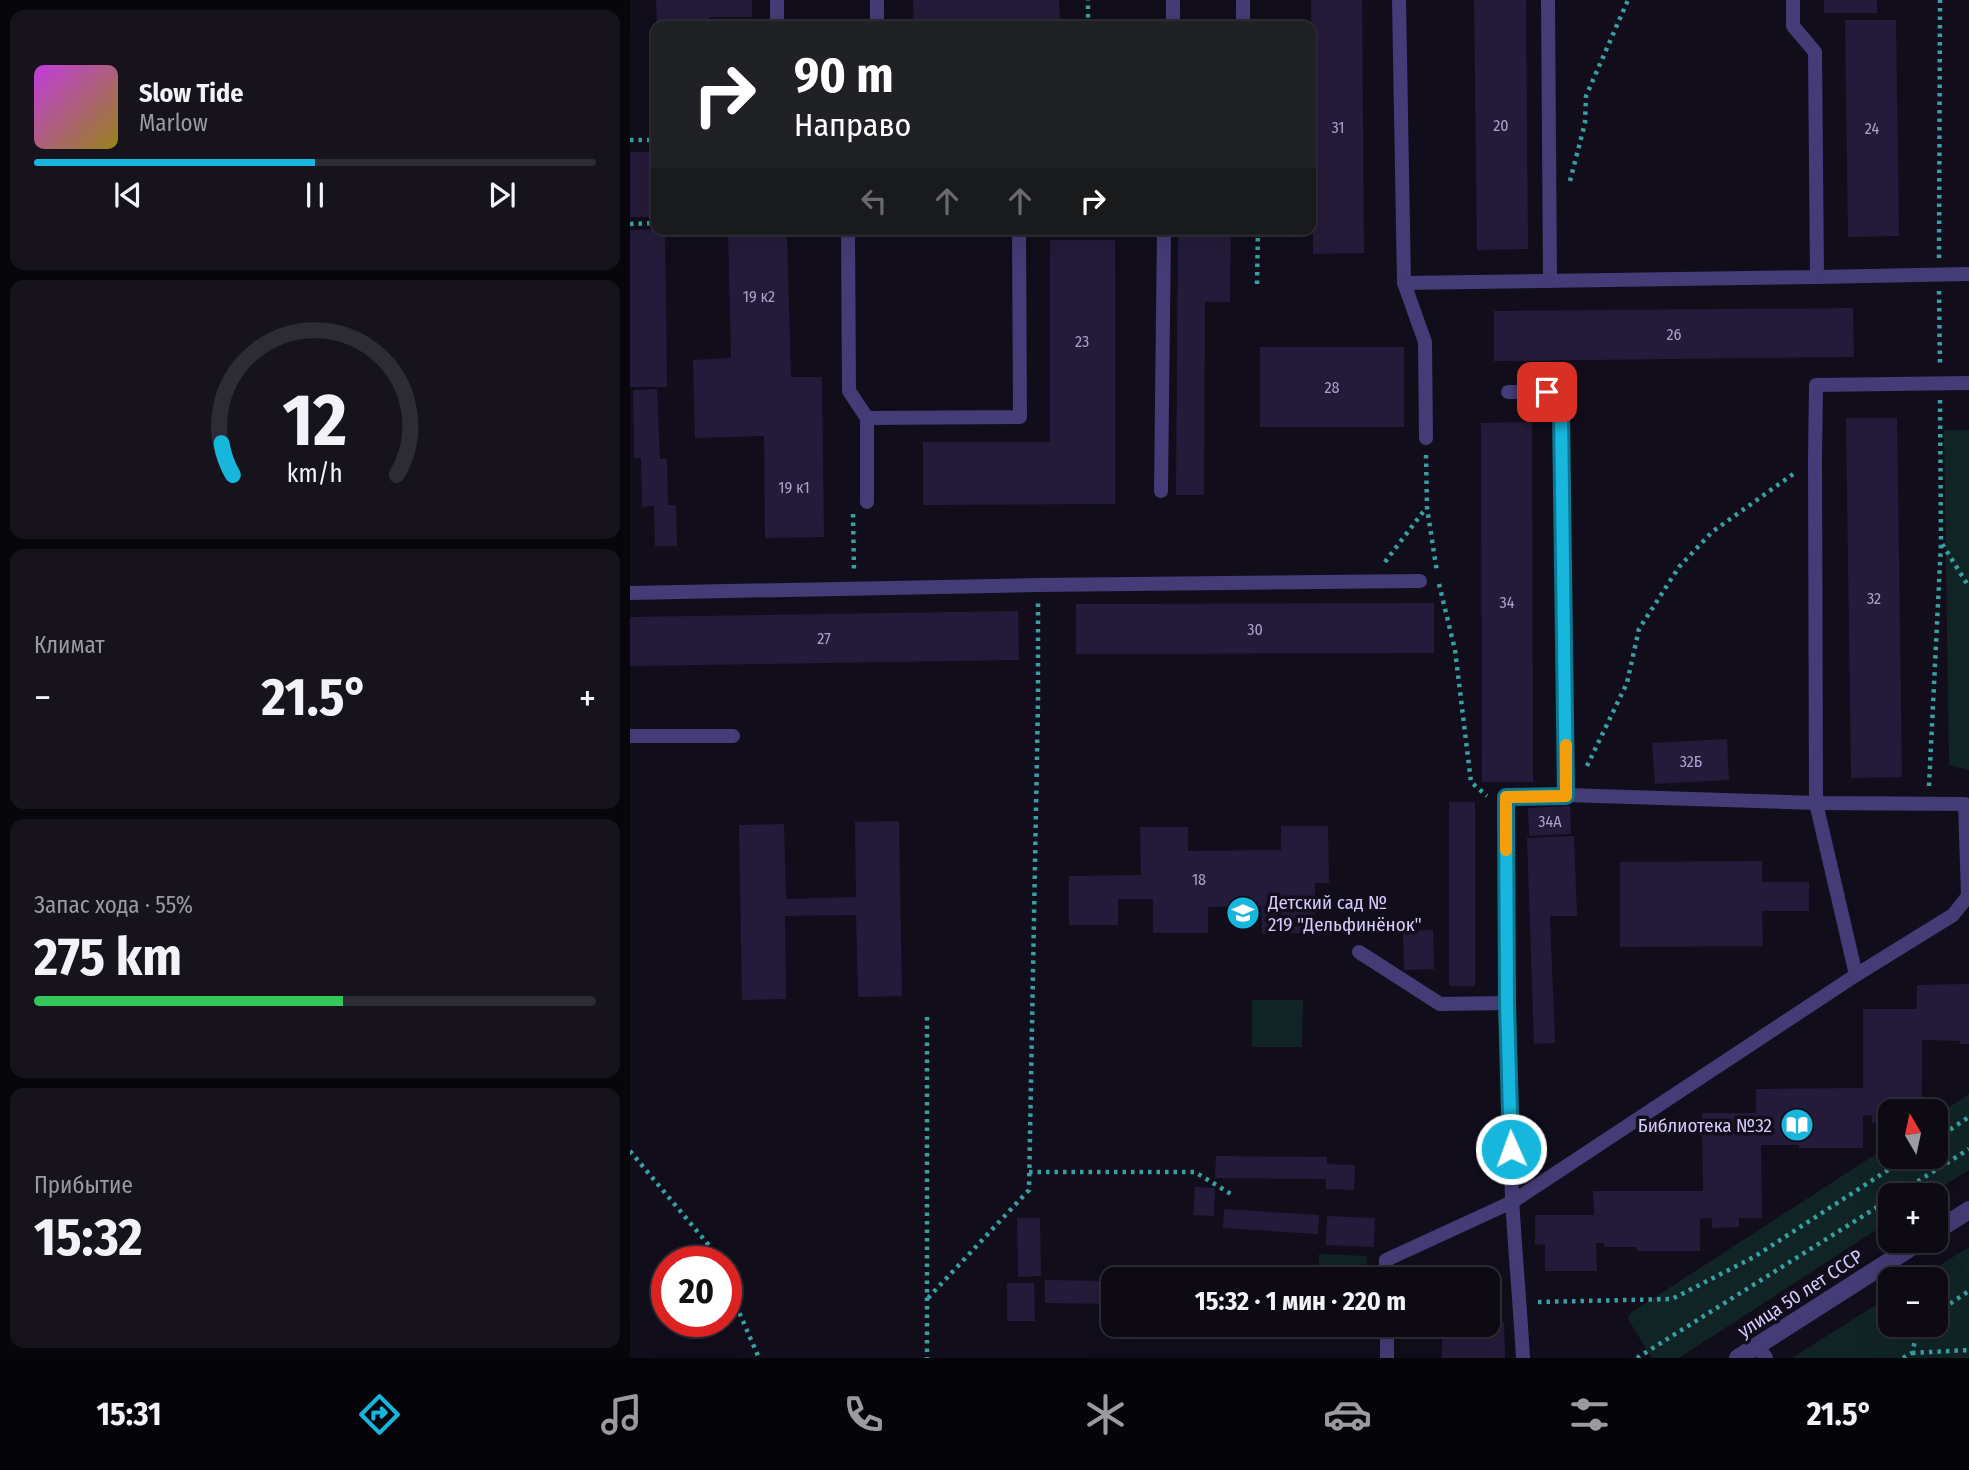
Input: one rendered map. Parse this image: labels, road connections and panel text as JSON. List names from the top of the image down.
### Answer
{
  "streets": {
    "street": ["улица 50 лет СССР"]
  },
  "places": {
    "school or university": ["Детский сад № 219 \"Дельфинёнок\""],
    "library": ["Библиотека №32"]
  },
  "house_numbers": [
    "20",
    "31",
    "24",
    "19 к2",
    "26",
    "23",
    "28",
    "19 к1",
    "32",
    "34",
    "30",
    "27",
    "32Б",
    "34А",
    "18"
  ],
  "north": "top",
  "page": {
    "turn": ["90 m", "Направо"],
    "song": ["Slow Tide", "Marlow"],
    "tile": [
      "Климат",
      ["Запас хода · 55%", "275 km"],
      ["Прибытие", "15:32"]
    ],
    "heat": ["−", "21.5°", "+"],
    "map_buttons": ["+", "−"],
    "limit": "20",
    "trip": "15:32 · 1 мин · 220 m",
    "tabs": ["15:31", "21.5°"],
    "gauge": ["12", "km/h"]
  }
}
